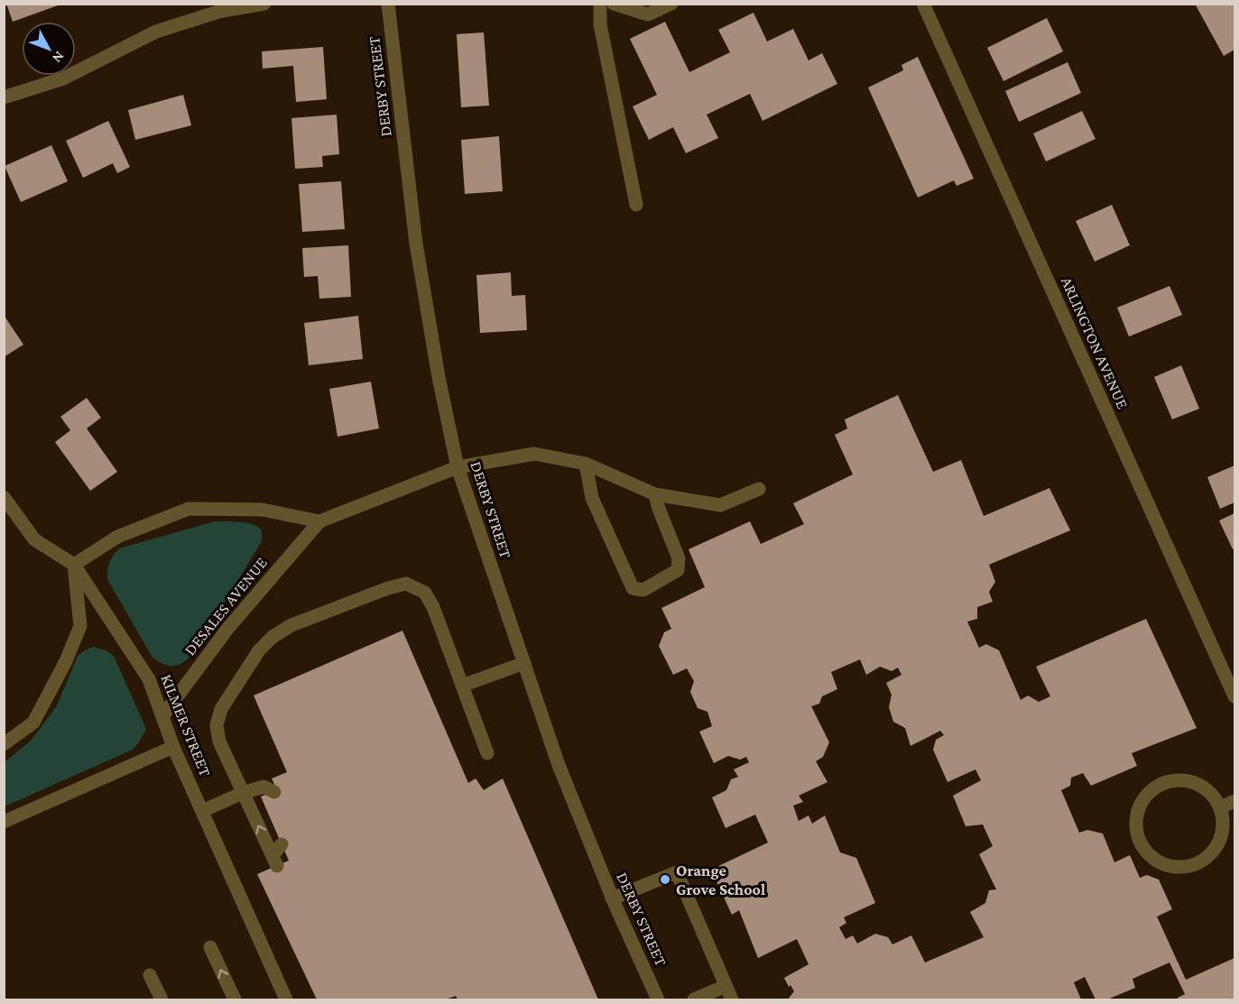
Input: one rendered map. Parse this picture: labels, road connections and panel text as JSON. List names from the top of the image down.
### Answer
{
  "streets": {
    "street": [
      "DERBY STREET",
      "ARLINGTON AVENUE",
      "DESALES AVENUE",
      "KILMER STREET"
    ]
  },
  "crossings": [
    ["DESALES AVENUE", "KILMER STREET"]
  ],
  "places": ["Orange Grove School"],
  "north": "bottom right"
}
